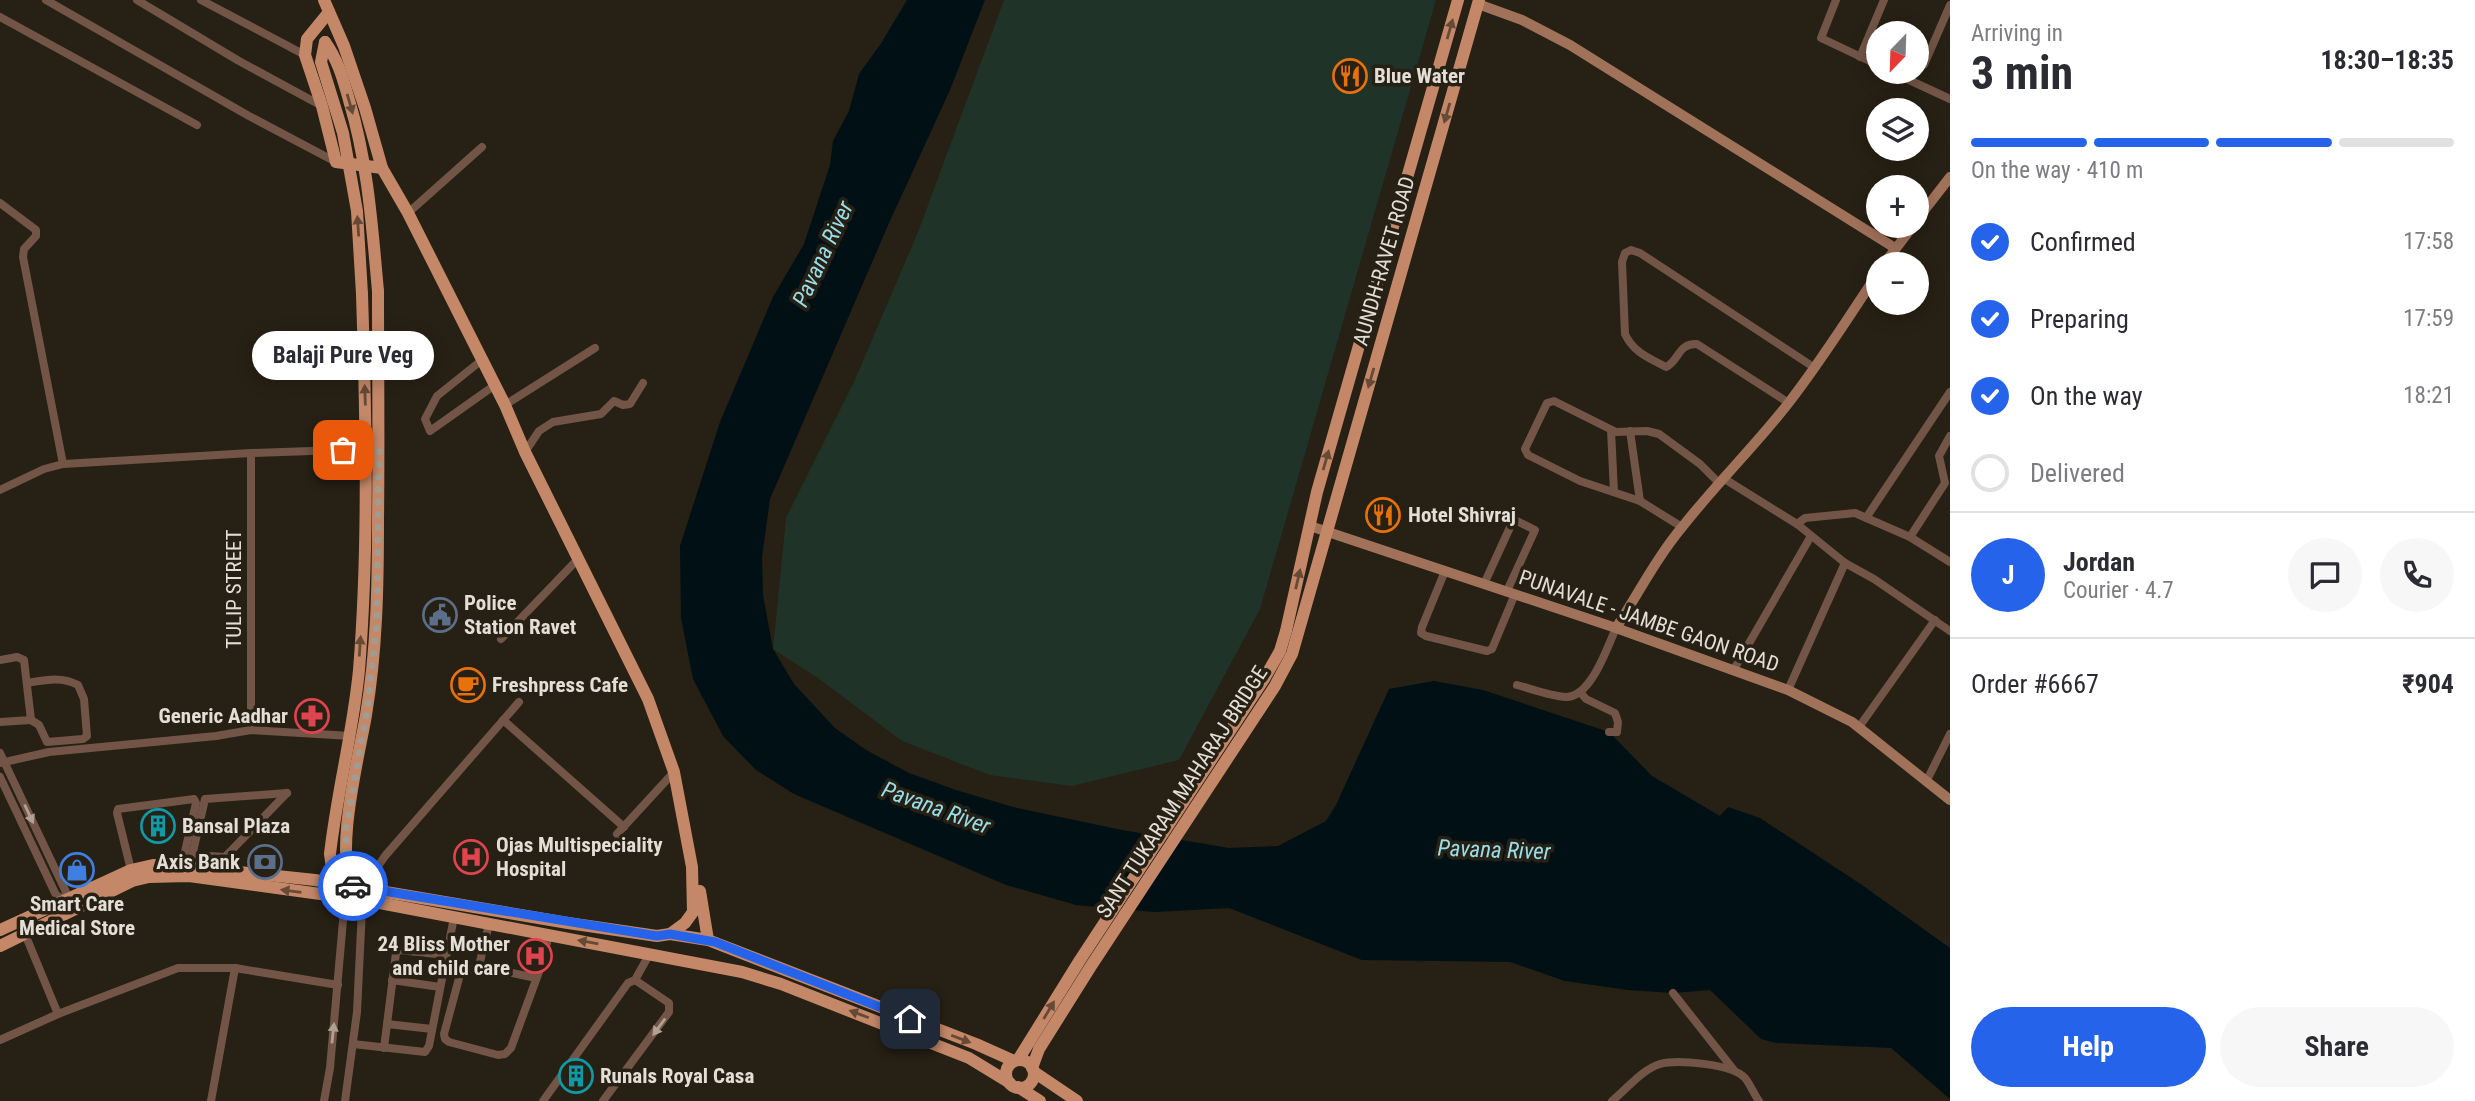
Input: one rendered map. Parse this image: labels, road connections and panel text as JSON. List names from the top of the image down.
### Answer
{
  "streets": {
    "main road": ["AUNDH-RAVET ROAD", "SANT TUKARAM MAHARAJ BRIDGE"],
    "street": ["TULIP STREET", "PUNAVALE - JAMBE GAON ROAD"]
  },
  "crossings": [
    ["AUNDH-RAVET ROAD", "PUNAVALE - JAMBE GAON ROAD"],
    ["AUNDH-RAVET ROAD", "SANT TUKARAM MAHARAJ BRIDGE"]
  ],
  "water": ["Pavana River"],
  "places": {
    "restaurant": ["Blue Water", "Hotel Shivraj"],
    "other": ["Balaji Pure Veg"],
    "public building": ["Police Station Ravet"],
    "cafe": ["Freshpress Cafe"],
    "pharmacy": ["Generic Aadhar"],
    "building": ["Bansal Plaza", "Runals Royal Casa"],
    "hospital": ["Ojas Multispeciality Hospital", "24 Bliss Mother and child care"],
    "bank": ["Axis Bank"],
    "shop": ["Smart Care Medical Store"]
  },
  "north": "bottom left",
  "page": {
    "heading": ["3 min", "Arriving in", "18:30–18:35"],
    "panel": [
      "Jordan",
      "Courier · 4.7",
      "Order #6667",
      "₹904"
    ],
    "map_buttons": ["+", "−"],
    "bar": "On the way · 410 m",
    "list": [
      ["Confirmed", "17:58"],
      ["Preparing", "17:59"],
      ["On the way", "18:21"],
      "Delivered"
    ],
    "bubble": "Balaji Pure Veg",
    "round": "J",
    "buttons": ["Help", "Share"]
  }
}
